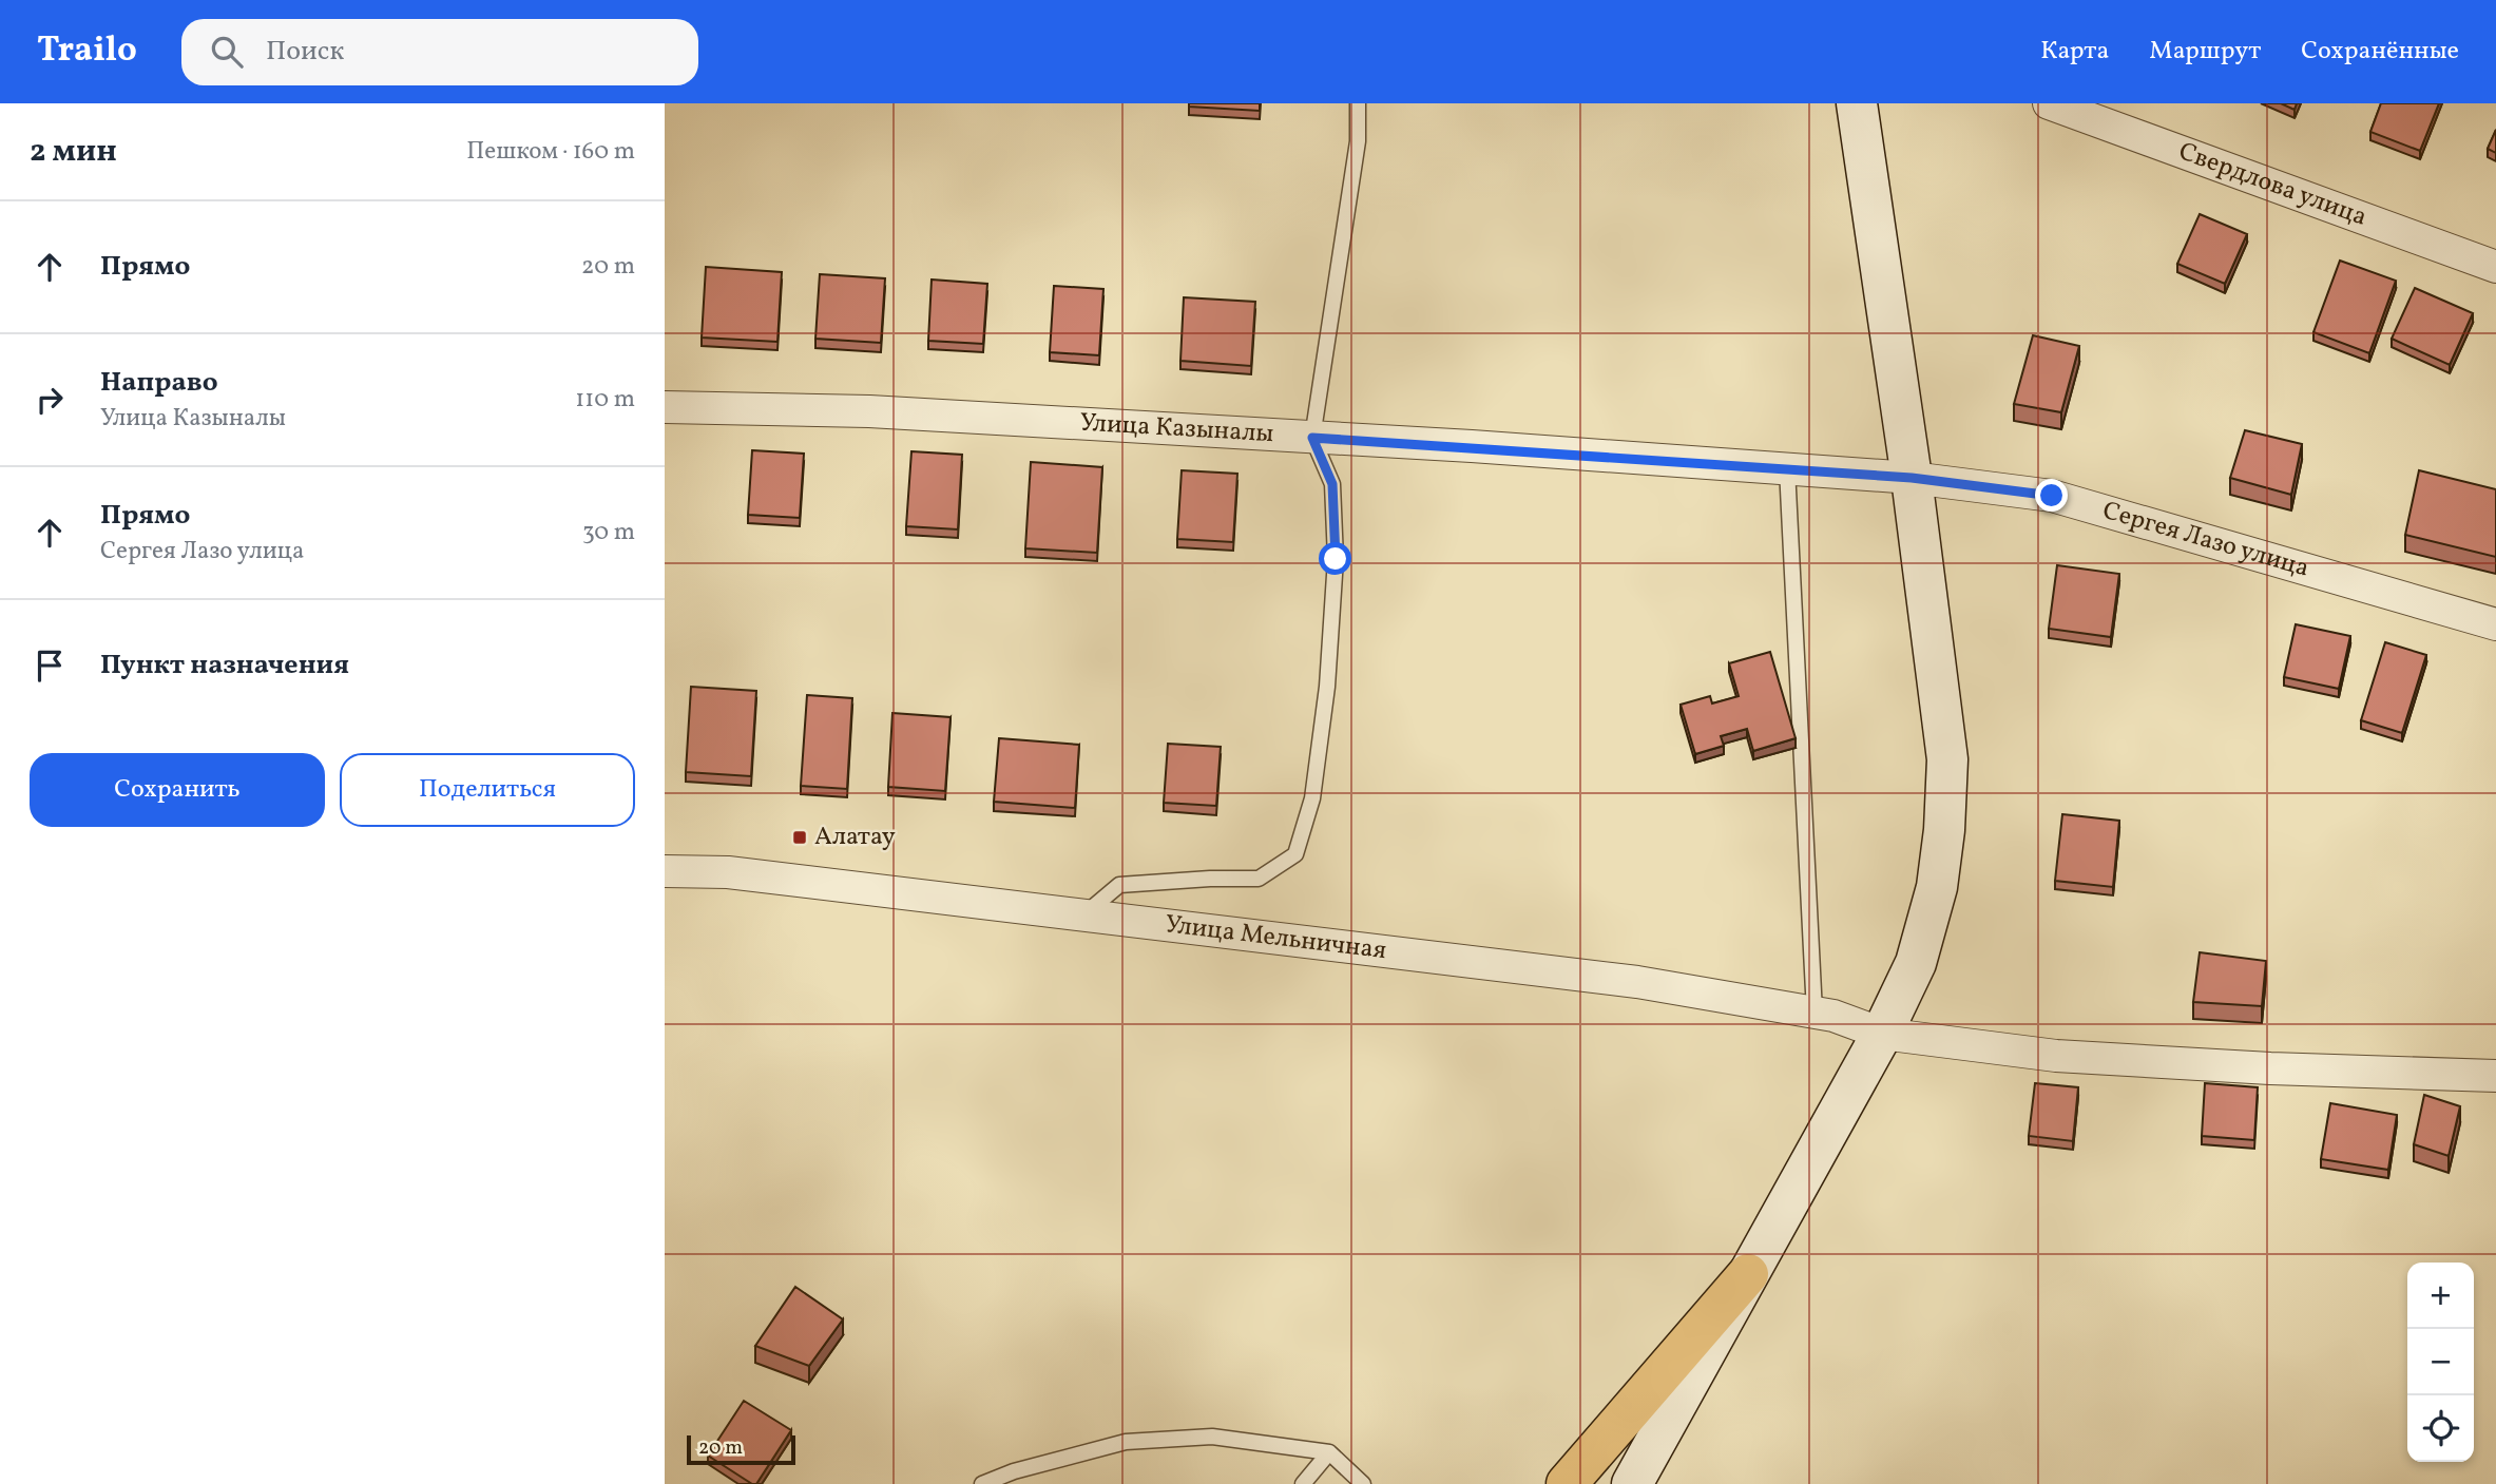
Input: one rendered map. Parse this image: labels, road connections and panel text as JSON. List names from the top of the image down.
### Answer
{
  "streets": {
    "street": [
      "Свердлова улица",
      "Улица Казыналы",
      "Сергея Лазо улица",
      "Улица Мельничная"
    ]
  },
  "crossings": [
    ["Улица Казыналы", "Сергея Лазо улица"]
  ],
  "places": {
    "transit": ["Алатау"]
  },
  "scale_bar": "20 m",
  "page": {
    "header": "Trailo",
    "search": "Поиск",
    "nav": ["Карта", "Маршрут", "Сохранённые"],
    "heading": ["2 мин", "Пешком · 160 m"],
    "list": [
      ["Прямо", "20 m"],
      ["Направо", "Улица Казыналы", "110 m"],
      ["Прямо", "Сергея Лазо улица", "30 m"],
      "Пункт назначения"
    ],
    "buttons": ["Сохранить", "Поделиться"],
    "map_buttons": ["+", "−"],
    "scale": "20 m"
  }
}
